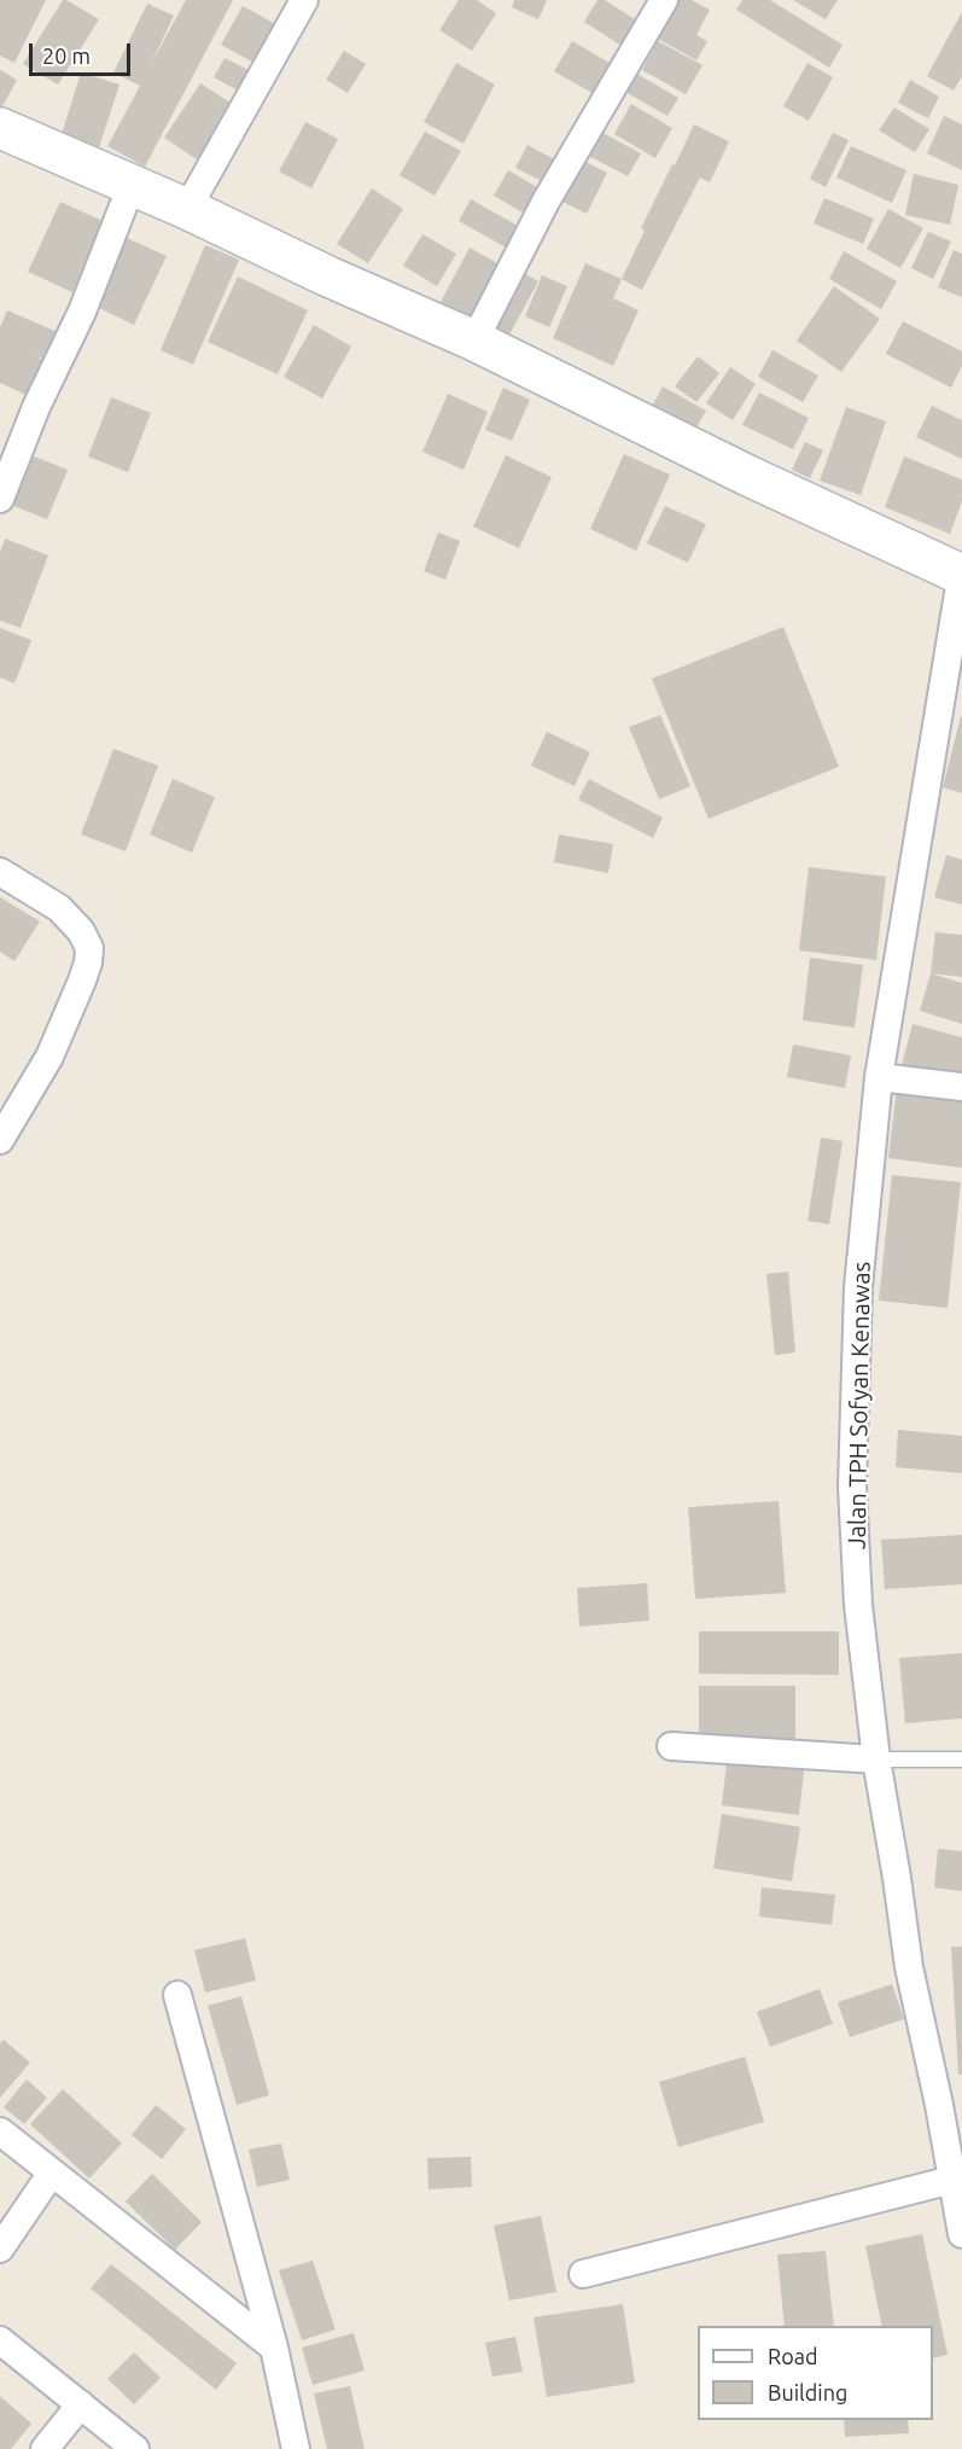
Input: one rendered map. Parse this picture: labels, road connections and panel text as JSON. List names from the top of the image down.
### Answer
{
  "streets": {
    "street": ["Jalan TPH Sofyan Kenawas"]
  },
  "legend": ["Road", "Building"],
  "scale_bar": "20 m"
}
